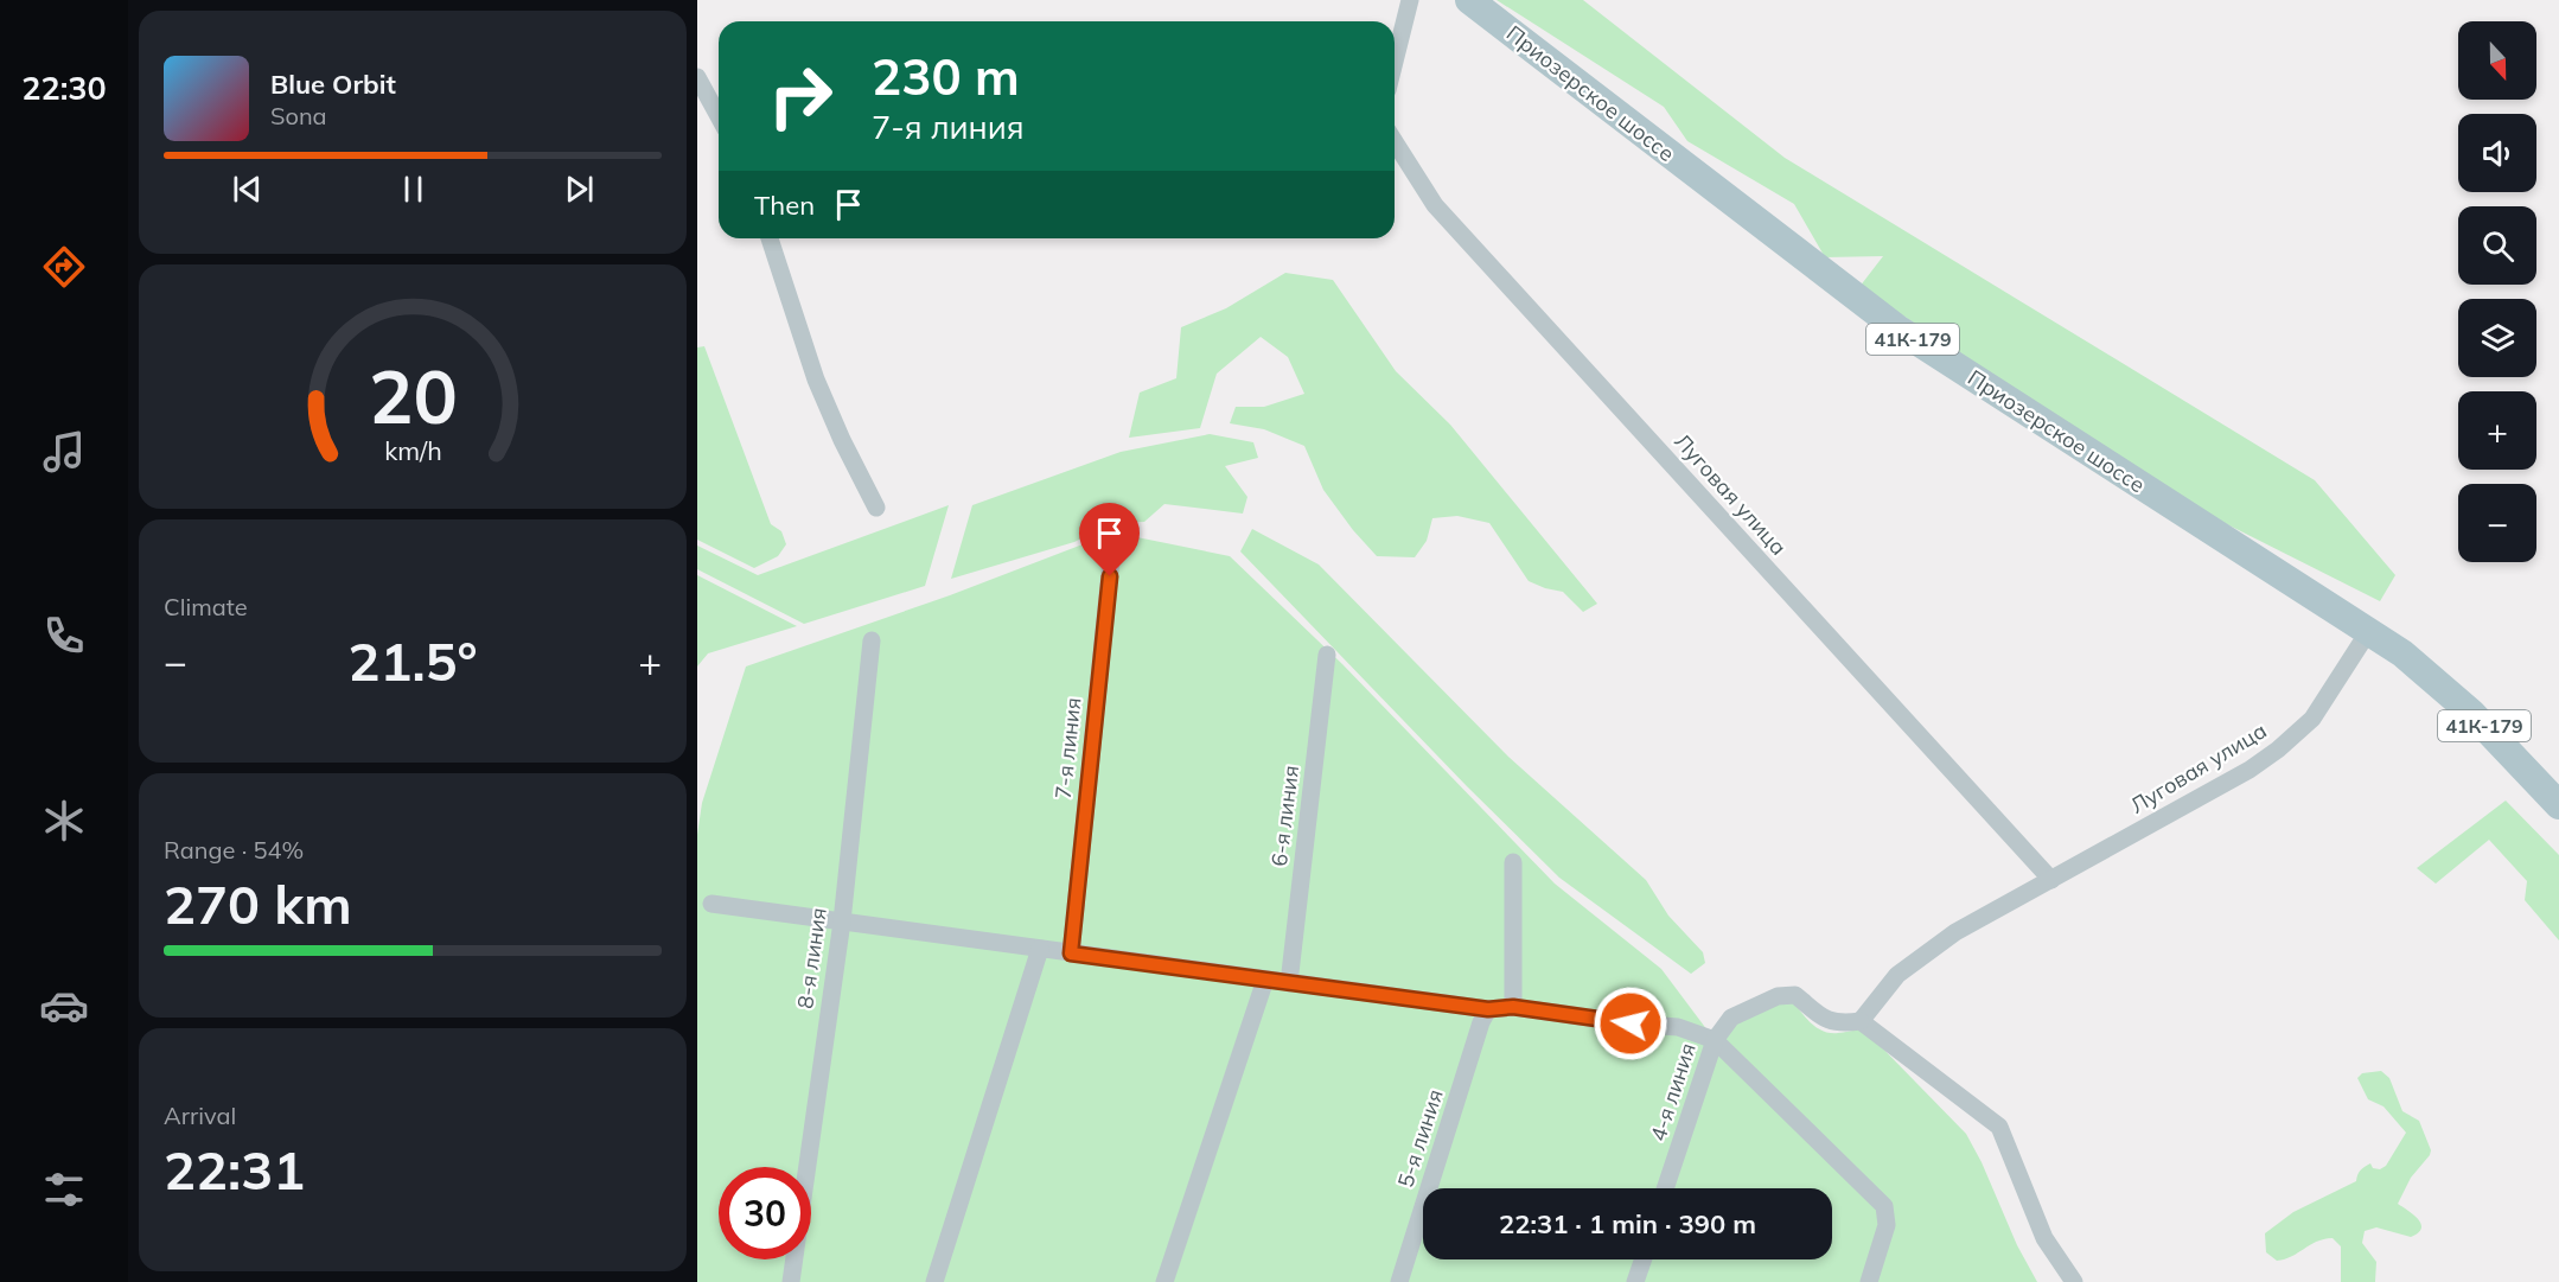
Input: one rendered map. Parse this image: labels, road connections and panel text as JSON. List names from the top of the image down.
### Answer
{
  "streets": {
    "main road": ["Приозерское шоссе", "41К-179"],
    "street": [
      "Луговая улица",
      "7-я линия",
      "6-я линия",
      "8-я линия",
      "4-я линия",
      "5-я линия"
    ]
  },
  "crossings": [
    ["Приозерское шоссе", "Луговая улица"],
    ["Луговая улица", "4-я линия"]
  ],
  "north": "bottom",
  "page": {
    "tabs": "22:30",
    "map_buttons": ["+", "−"],
    "turn": ["230 m", "7-я линия"],
    "song": ["Blue Orbit", "Sona"],
    "then": "Then",
    "tile": [
      "Climate",
      ["Range · 54%", "270 km"],
      ["Arrival", "22:31"]
    ],
    "heat": ["−", "21.5°", "+"],
    "limit": "30",
    "trip": "22:31 · 1 min · 390 m",
    "gauge": ["20", "km/h"]
  }
}
